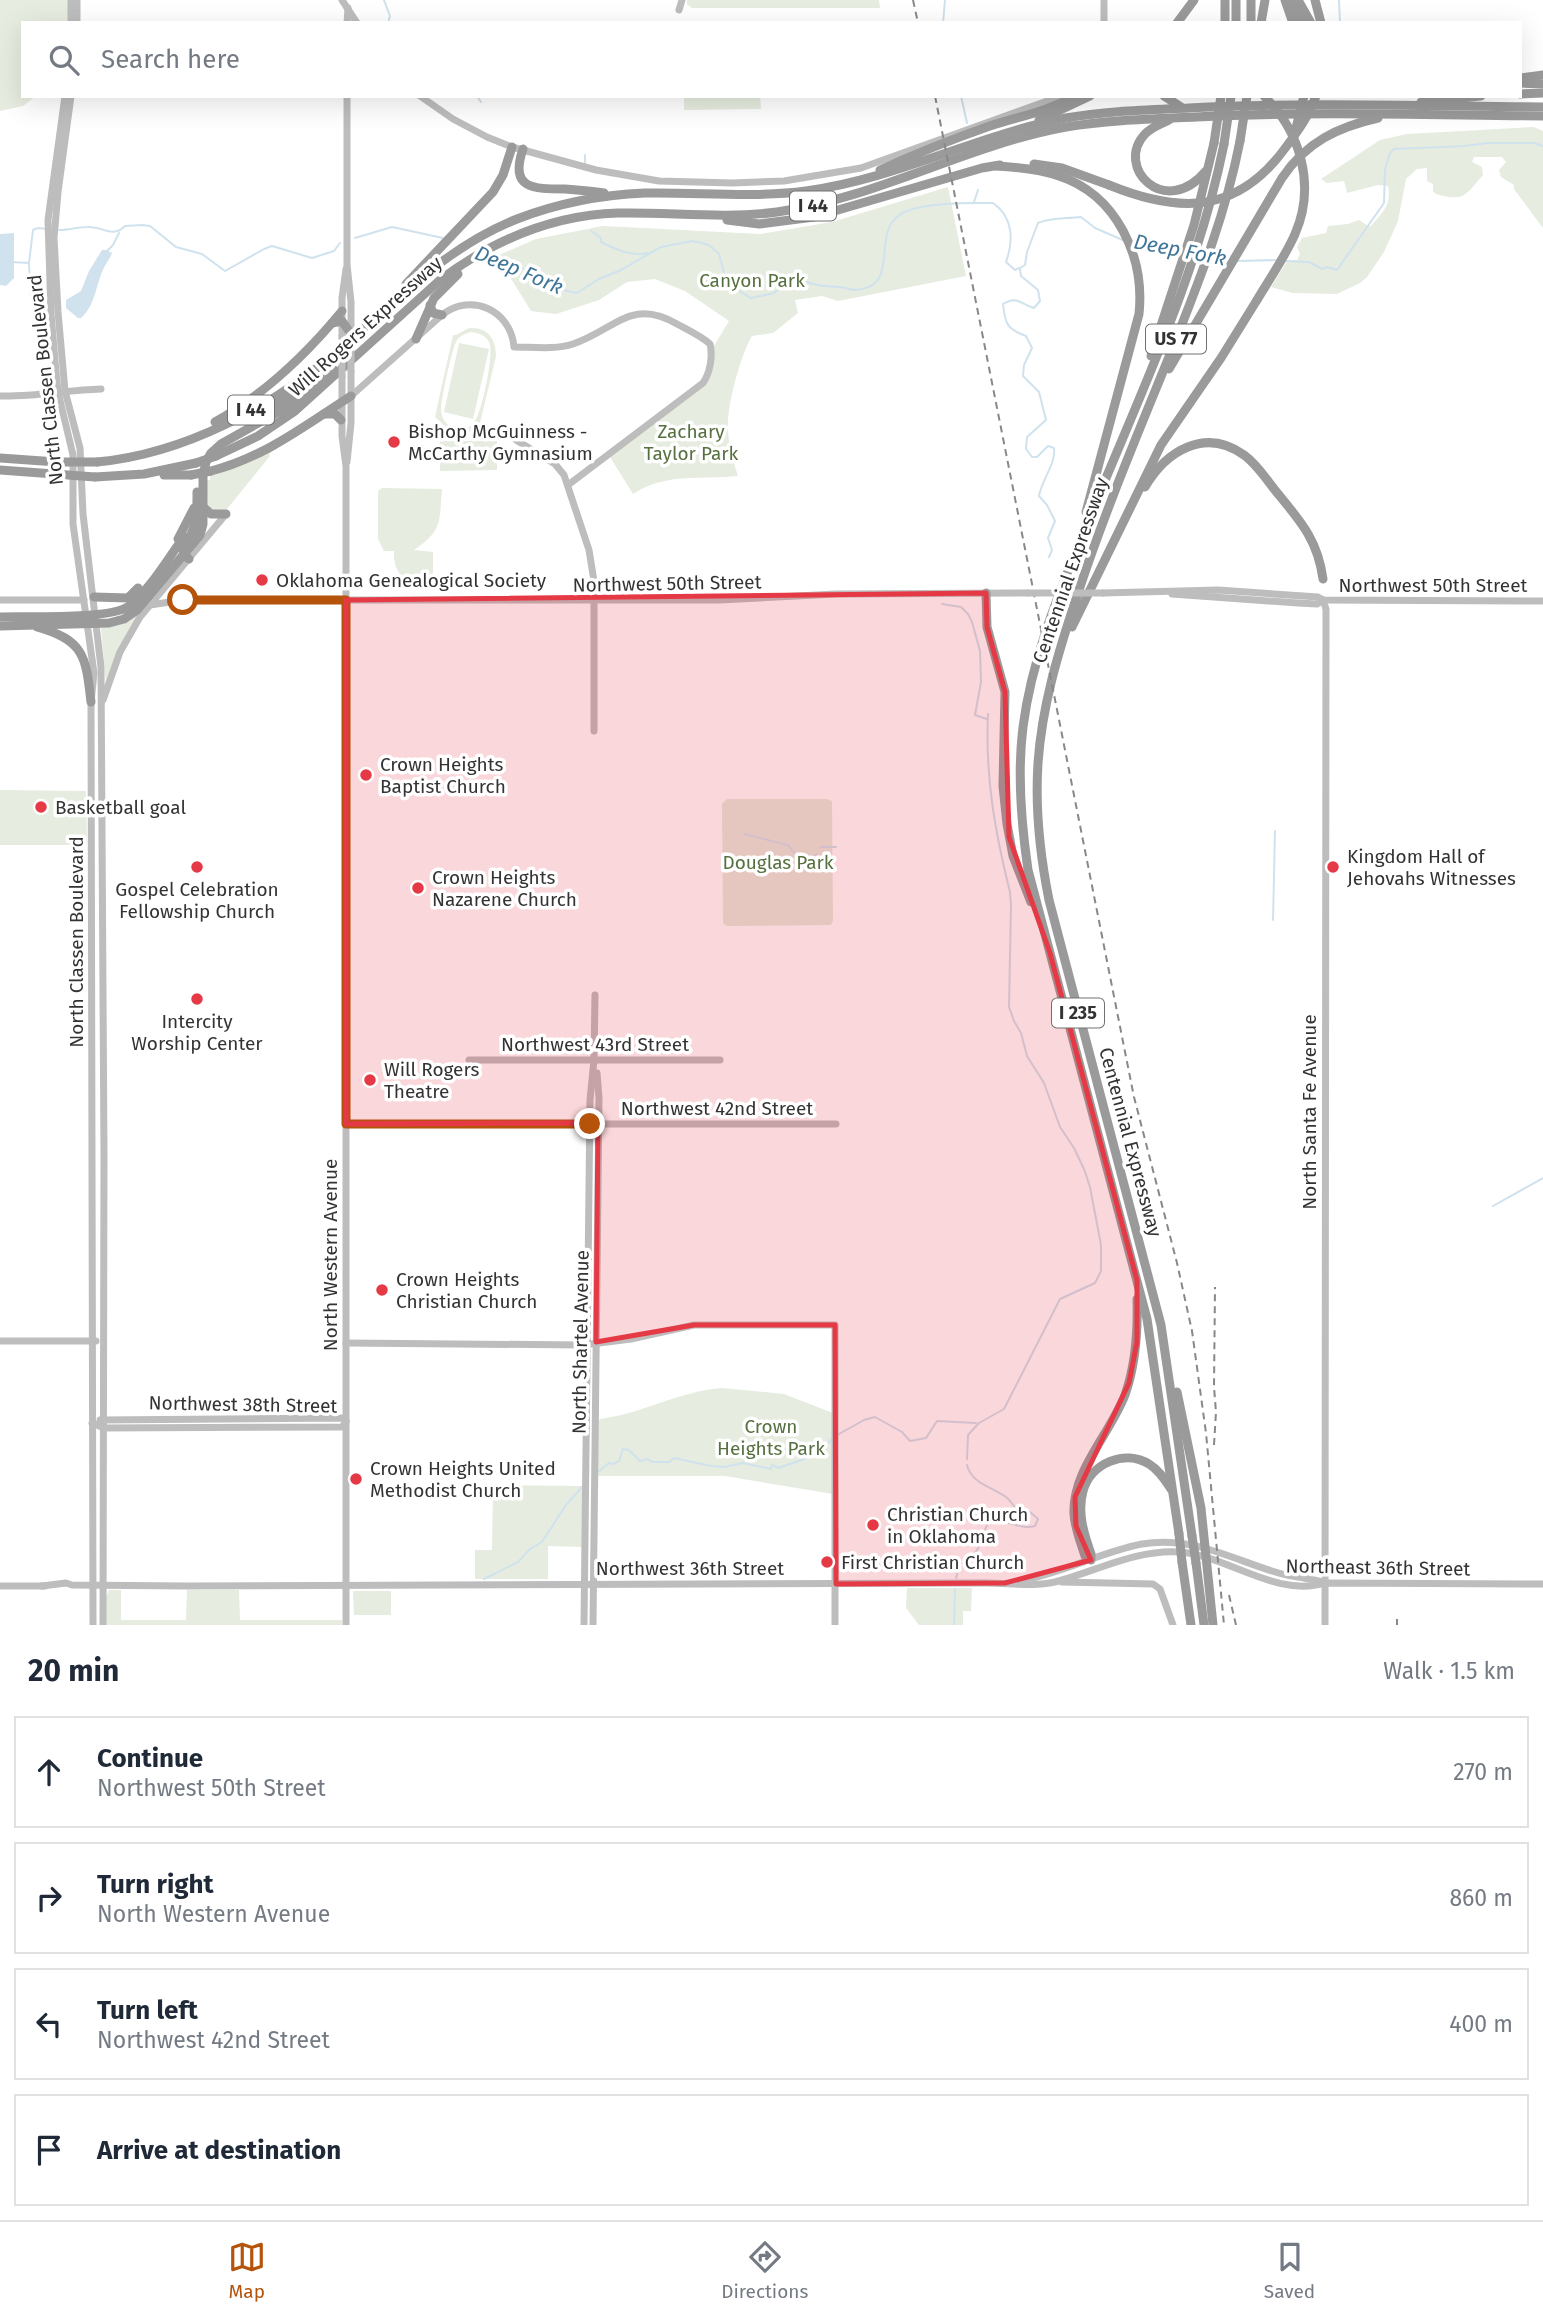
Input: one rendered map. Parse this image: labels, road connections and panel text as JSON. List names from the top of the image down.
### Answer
{
  "streets": {
    "highway": [
      "I 44",
      "Will Rogers Expressway",
      "US 77",
      "Centennial Expressway",
      "I 235"
    ],
    "main road": [
      "North Classen Boulevard",
      "Northwest 50th Street",
      "Northwest 43rd Street",
      "Northwest 42nd Street",
      "North Santa Fe Avenue",
      "North Western Avenue",
      "North Shartel Avenue",
      "Northwest 38th Street",
      "Northeast 36th Street",
      "Northwest 36th Street"
    ]
  },
  "crossings": [
    ["US 77", "Centennial Expressway"],
    ["North Classen Boulevard", "Northwest 38th Street"],
    ["Northwest 50th Street", "North Santa Fe Avenue"],
    ["Northwest 50th Street", "North Western Avenue"],
    ["Northwest 43rd Street", "North Shartel Avenue"],
    ["Northwest 42nd Street", "North Western Avenue"],
    ["Northwest 42nd Street", "North Shartel Avenue"],
    ["North Santa Fe Avenue", "Northeast 36th Street"],
    ["North Santa Fe Avenue", "Northwest 36th Street"],
    ["North Western Avenue", "Northwest 38th Street"],
    ["North Western Avenue", "Northwest 36th Street"],
    ["North Shartel Avenue", "Northwest 36th Street"],
    ["Northeast 36th Street", "Northwest 36th Street"]
  ],
  "water": ["Deep Fork"],
  "parks": [
    "Canyon Park",
    "Zachary Taylor Park",
    "Douglas Park",
    "Crown Heights Park"
  ],
  "places": [
    "Bishop McGuinness - McCarthy Gymnasium",
    "Oklahoma Genealogical Society",
    "Crown Heights Baptist Church",
    "Basketball goal",
    "Gospel Celebration Fellowship Church",
    "Kingdom Hall of Jehovahs Witnesses",
    "Crown Heights Nazarene Church",
    "Intercity Worship Center",
    "Will Rogers Theatre",
    "Crown Heights Christian Church",
    "Crown Heights United Methodist Church",
    "Christian Church in Oklahoma",
    "First Christian Church"
  ],
  "page": {
    "search": "Search here",
    "heading": ["20 min", "Walk · 1.5 km"],
    "list": [
      ["Continue", "Northwest 50th Street", "270 m"],
      ["Turn right", "North Western Avenue", "860 m"],
      ["Turn left", "Northwest 42nd Street", "400 m"],
      "Arrive at destination"
    ],
    "nav": ["Map", "Directions", "Saved"]
  }
}
